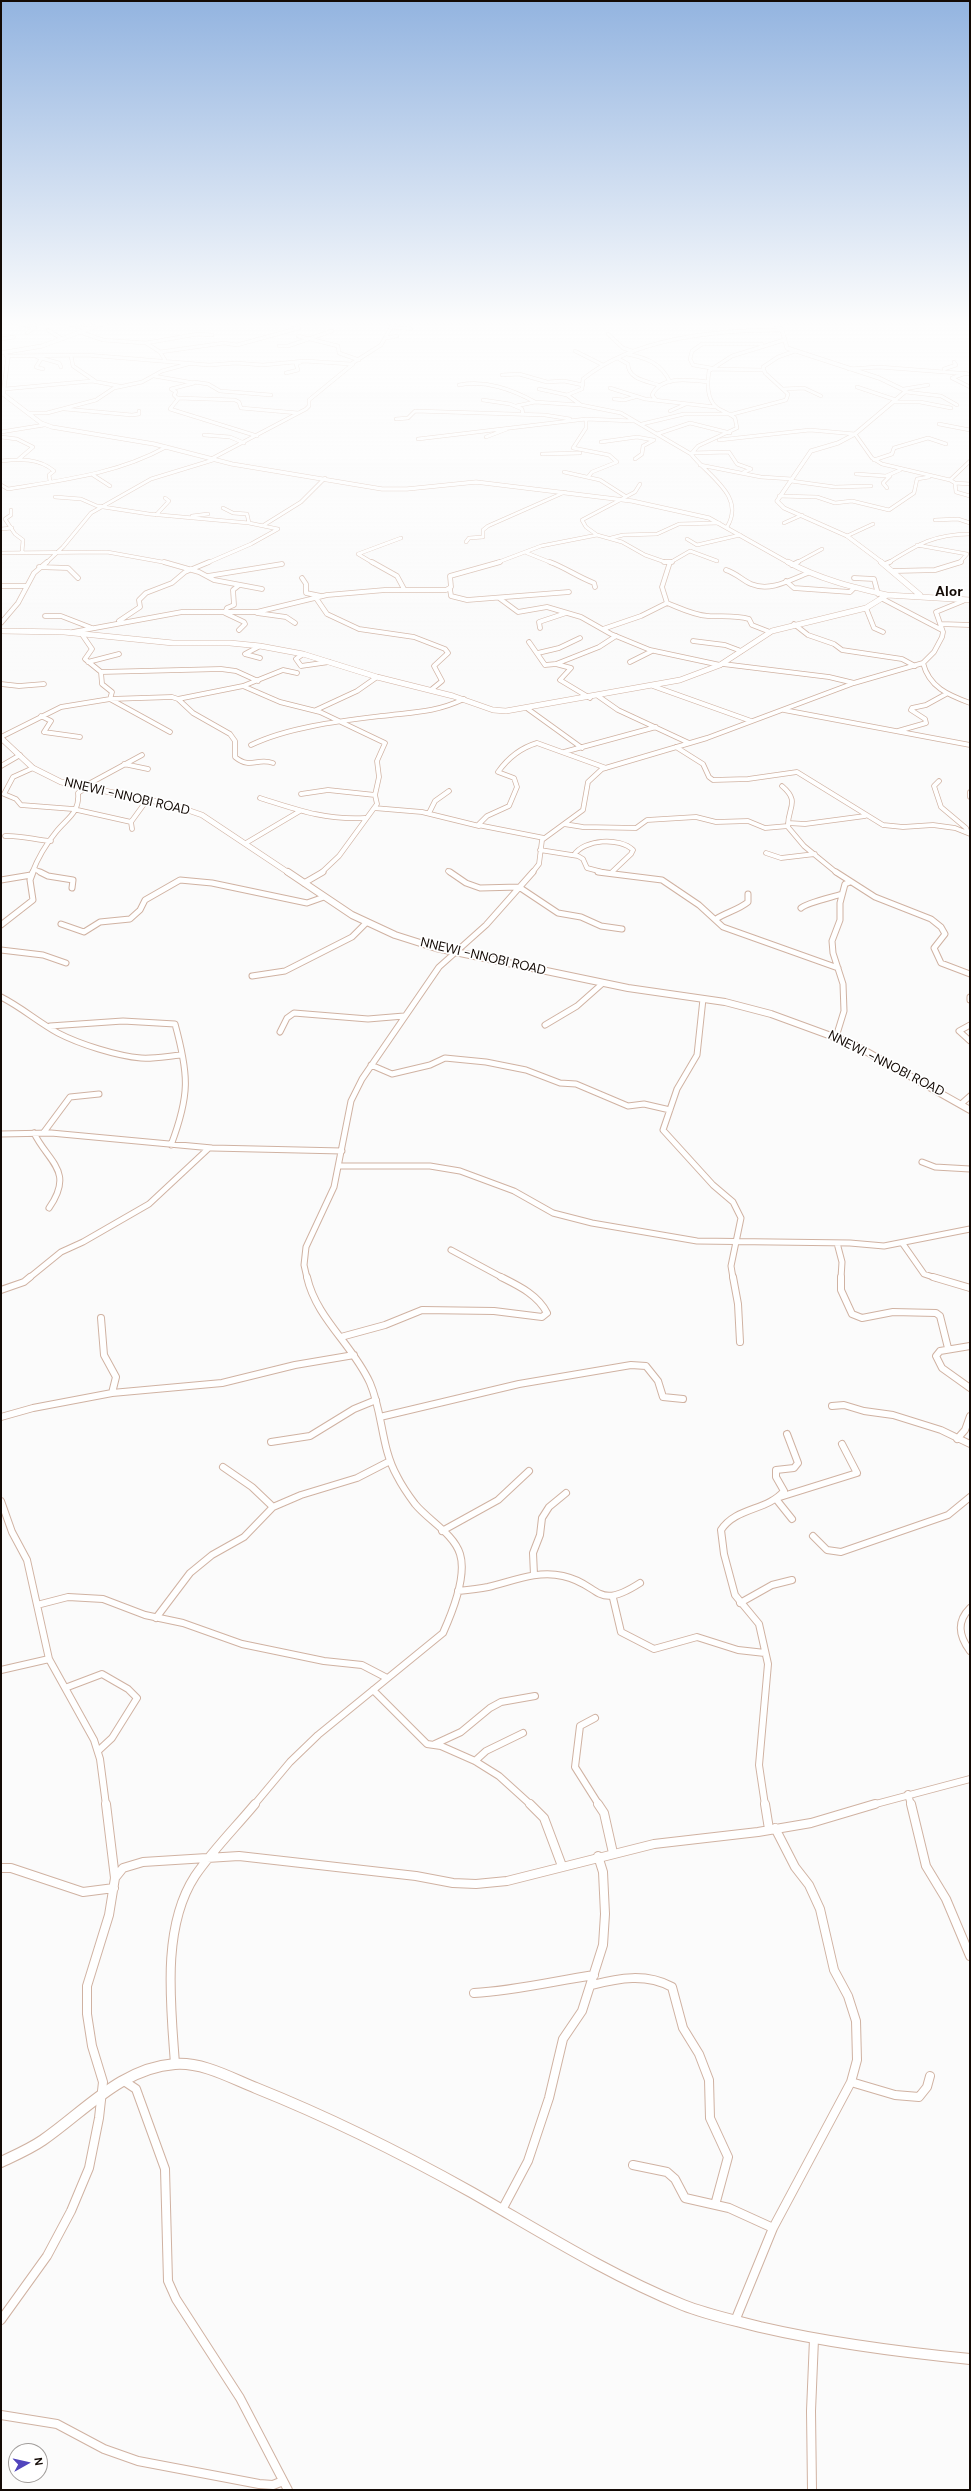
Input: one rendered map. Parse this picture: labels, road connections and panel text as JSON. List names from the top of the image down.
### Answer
{
  "streets": {
    "main road": ["NNEWI -NNOBI ROAD"]
  },
  "districts": ["Alor"],
  "north": "right"
}
